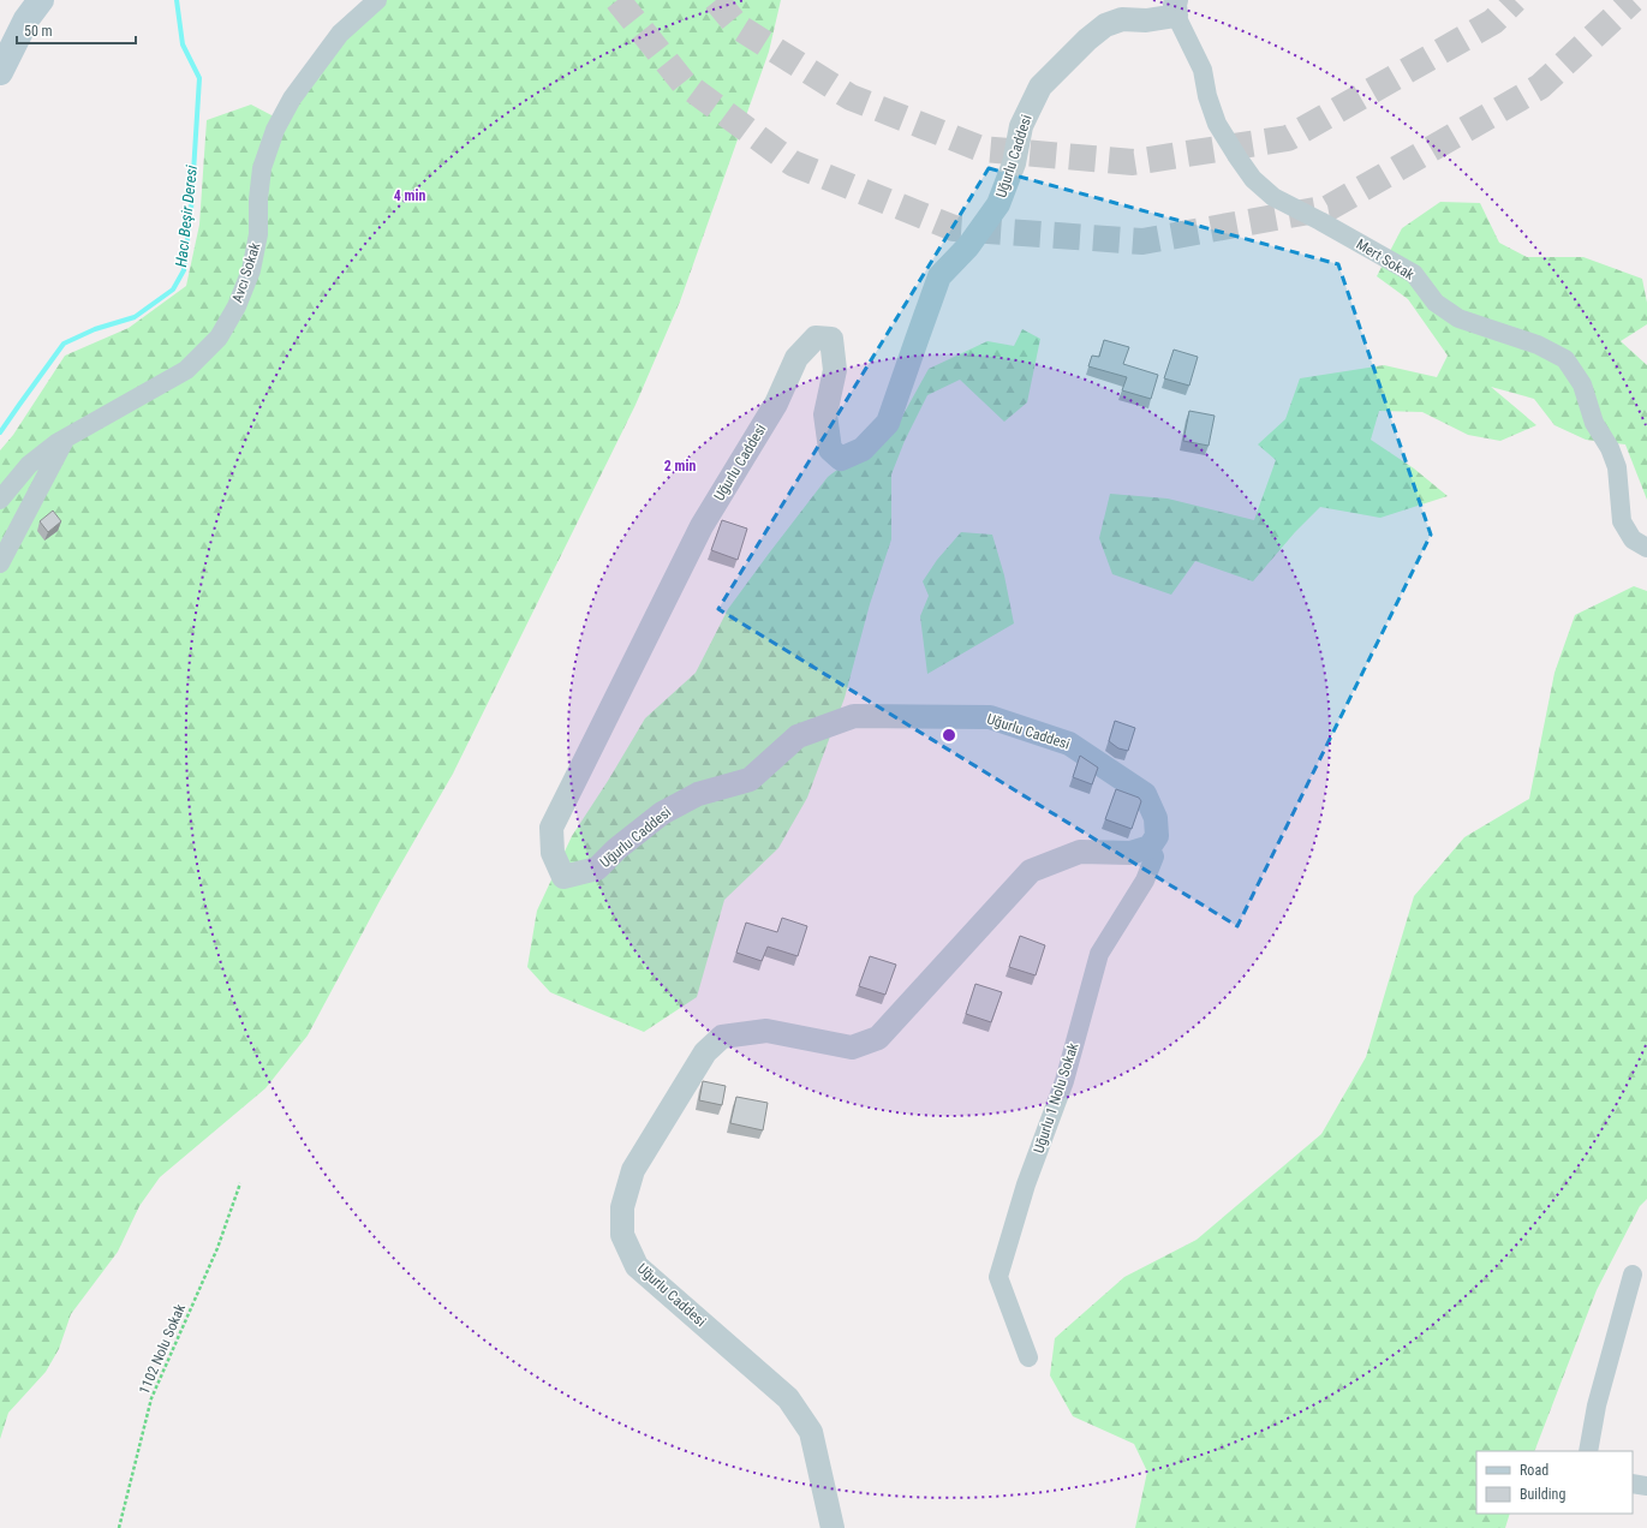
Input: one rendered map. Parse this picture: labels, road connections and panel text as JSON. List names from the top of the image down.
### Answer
{
  "streets": {
    "street": [
      "Uğurlu Caddesi",
      "Mert Sokak",
      "Avcı Sokak",
      "Uğurlu 1 Nolu Sokak"
    ],
    "path": ["1102 Nolu Sokak"]
  },
  "crossings": [
    ["Uğurlu Caddesi", "Mert Sokak"],
    ["Uğurlu Caddesi", "Uğurlu 1 Nolu Sokak"]
  ],
  "water": ["Hacı Beşir Deresi"],
  "legend": ["Road", "Building"],
  "scale_bar": "50 m",
  "rings": ["4 min", "2 min"]
}
